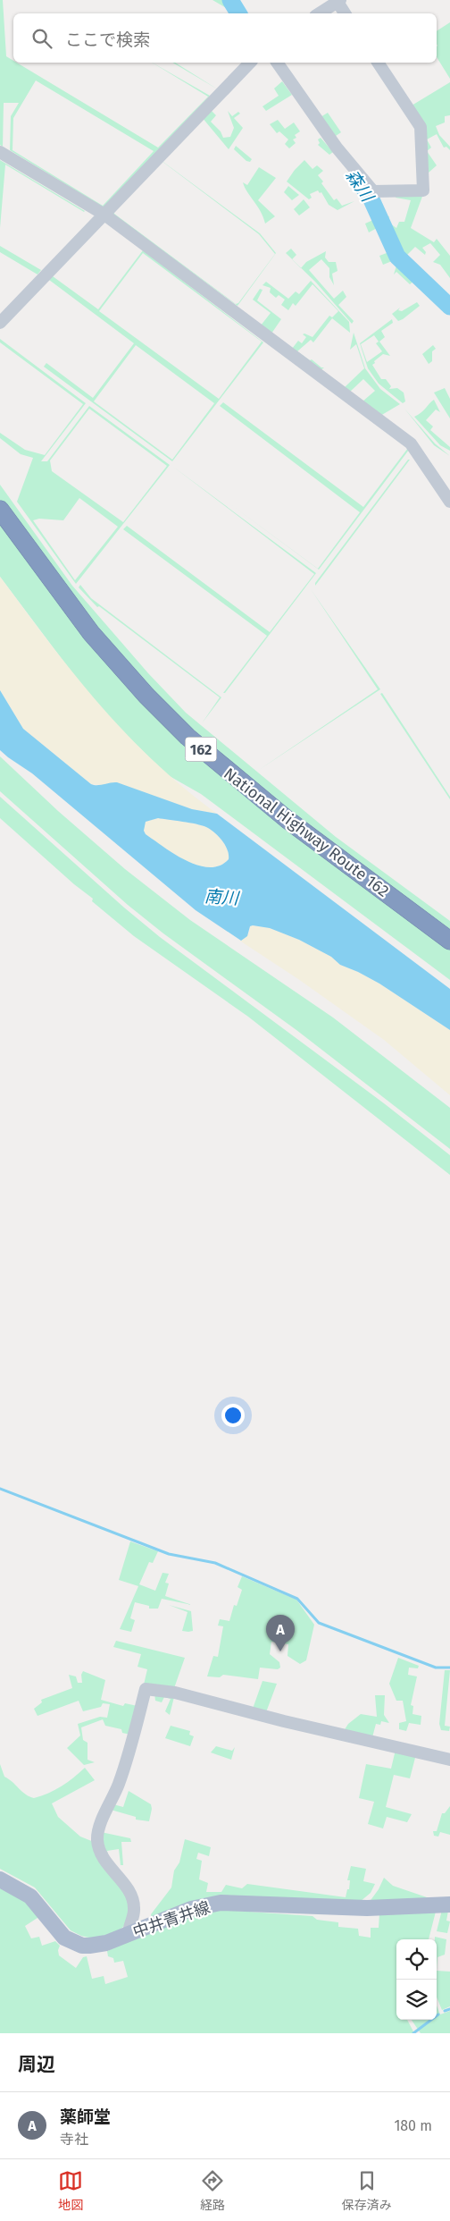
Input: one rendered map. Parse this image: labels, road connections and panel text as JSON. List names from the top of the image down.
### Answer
{
  "streets": {
    "highway": ["162", "National Highway Route 162"],
    "main road": ["中井青井線"]
  },
  "water": ["森川", "南川"],
  "page": {
    "search": "ここで検索",
    "pins": "A",
    "heading": "周辺",
    "list": [
      {
        "mark": "A",
        "name": "薬師堂",
        "note": "寺社",
        "value": "180 m"
      }
    ],
    "nav": ["地図", "経路", "保存済み"]
  }
}
